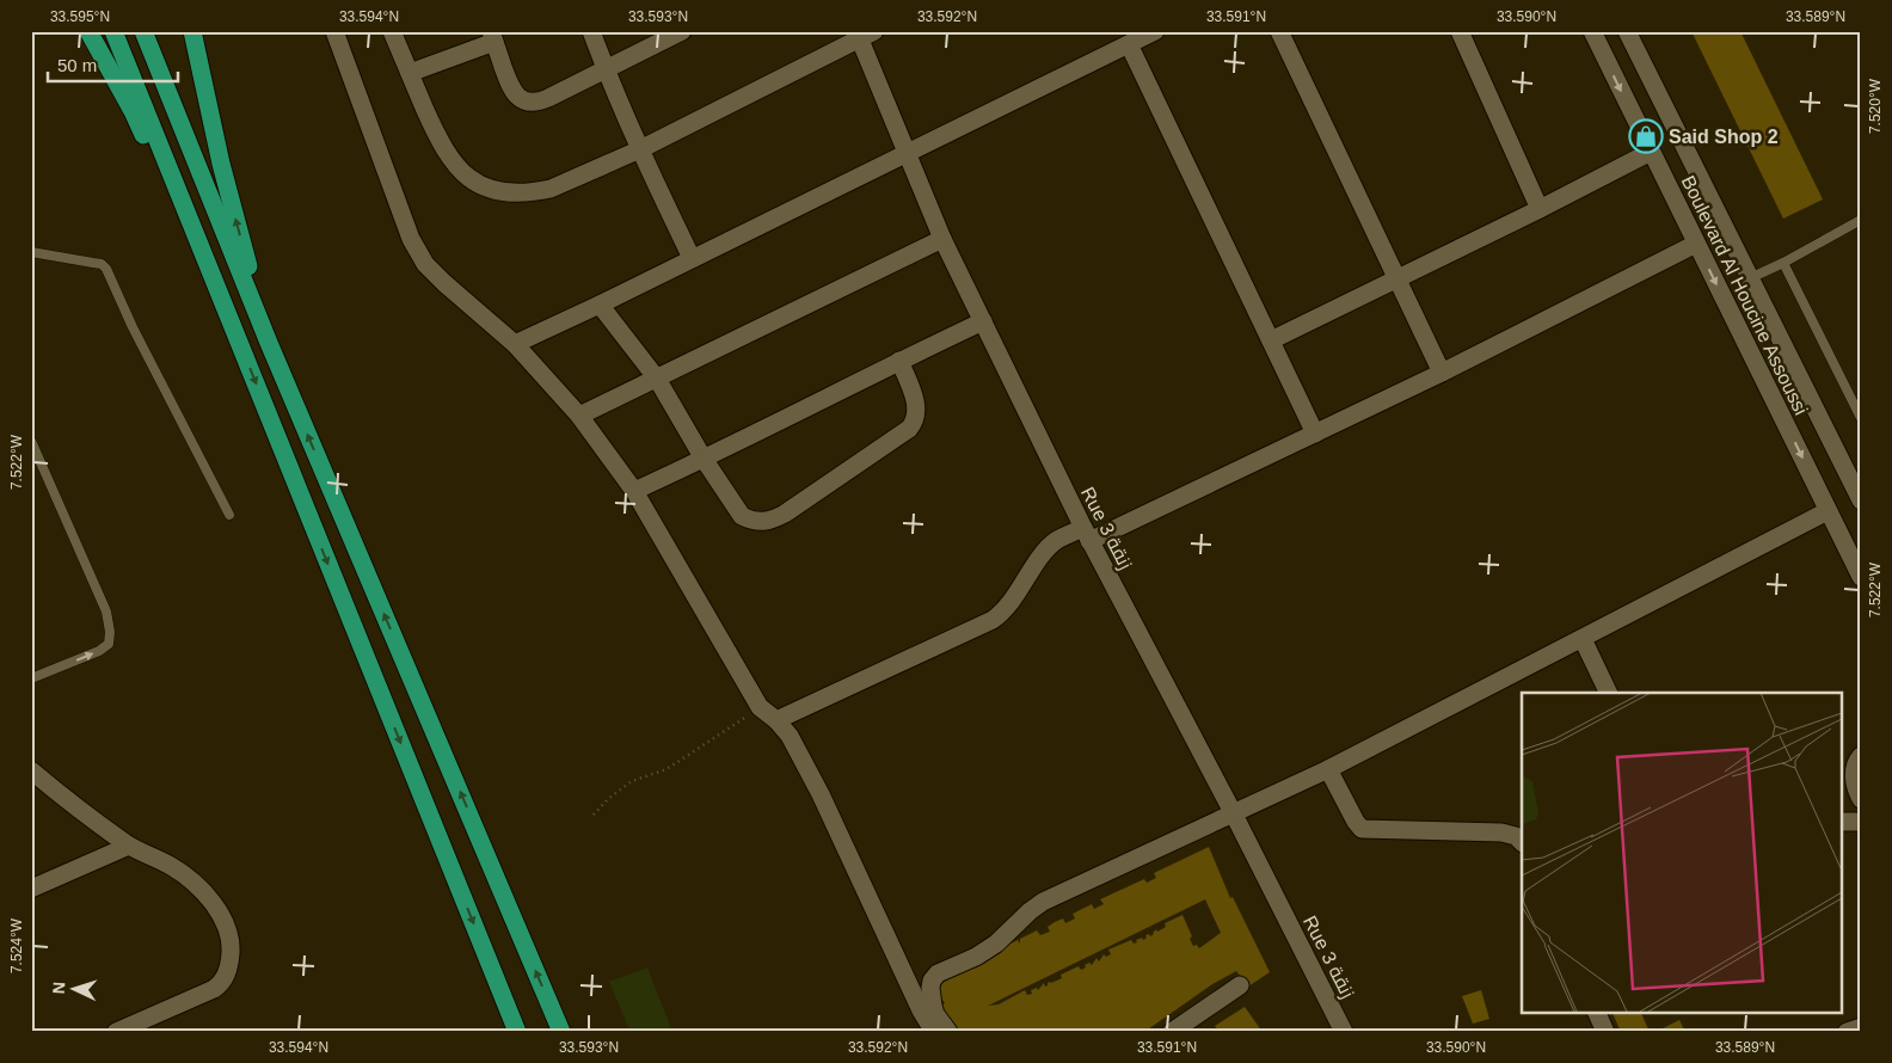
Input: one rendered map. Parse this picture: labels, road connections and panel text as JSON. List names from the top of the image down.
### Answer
{
  "streets": {
    "street": ["Boulevard Al Houcine Assoussi", "Rue 3 زنقة"]
  },
  "places": {
    "shop": ["Said Shop 2"]
  },
  "scale_bar": "50 m",
  "north": "left",
  "coordinates": [
    "33.595°N",
    "33.594°N",
    "33.593°N",
    "33.592°N",
    "33.591°N",
    "33.590°N",
    "33.589°N",
    "7.520°W",
    "7.522°W",
    "7.524°W"
  ]
}
